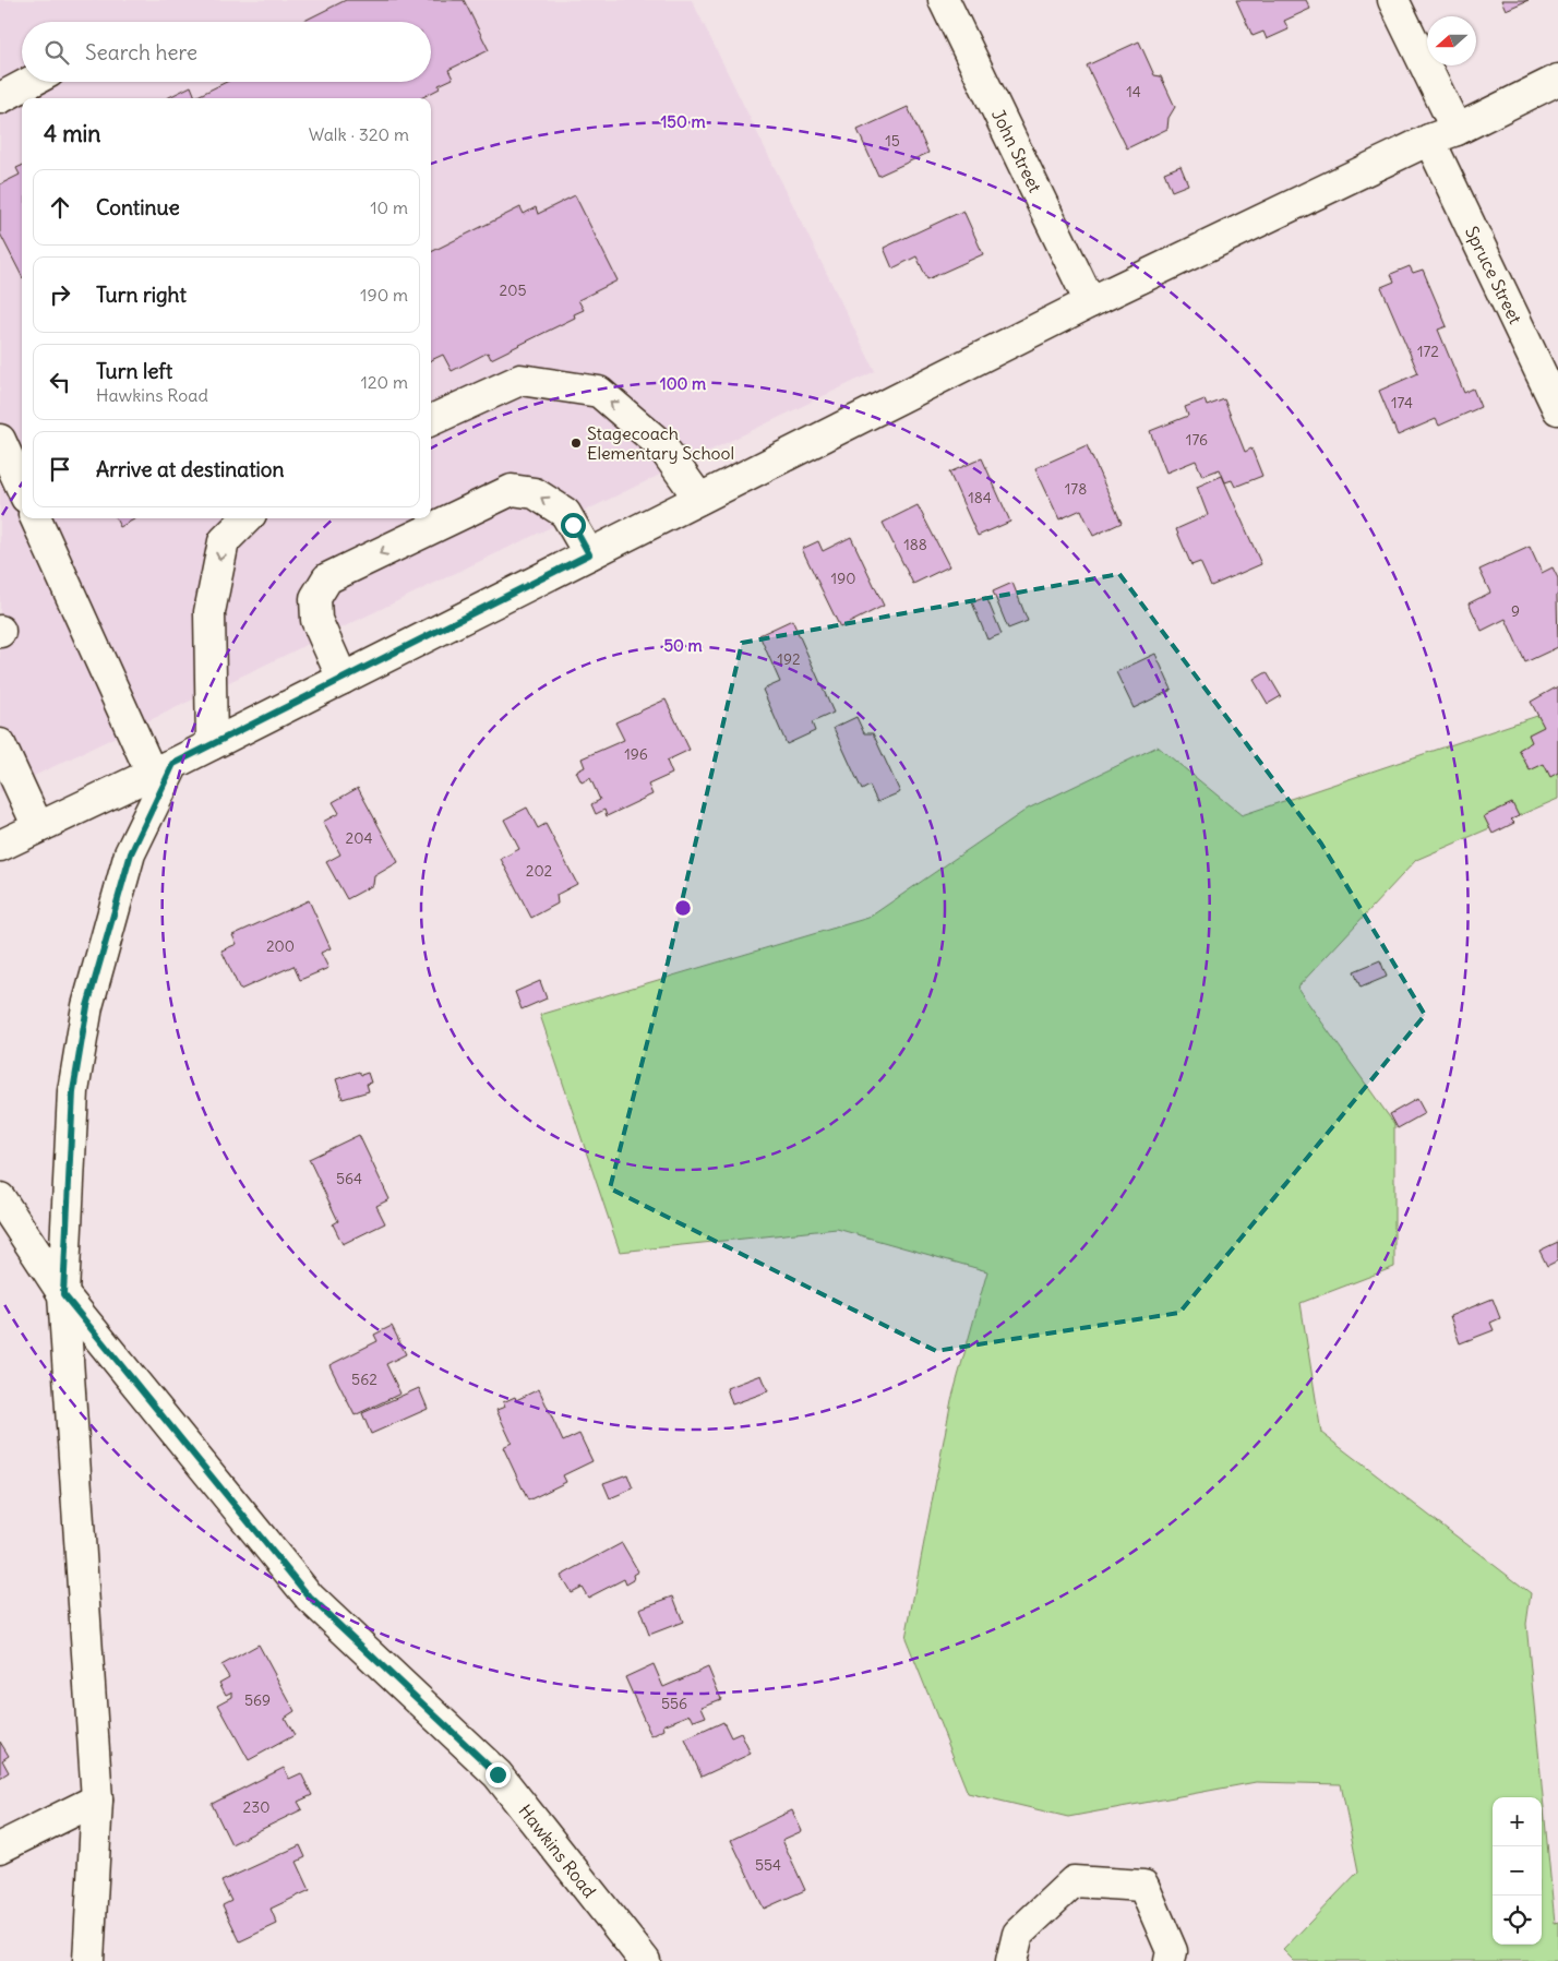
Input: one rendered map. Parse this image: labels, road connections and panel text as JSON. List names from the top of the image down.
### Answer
{
  "streets": {
    "street": ["John Street", "Spruce Street", "Hawkins Road"]
  },
  "places": ["Stagecoach Elementary School"],
  "house_numbers": [
    "14",
    "15",
    "205",
    "172",
    "174",
    "176",
    "178",
    "184",
    "188",
    "190",
    "9",
    "192",
    "196",
    "204",
    "202",
    "200",
    "564",
    "562",
    "569",
    "556",
    "230",
    "554"
  ],
  "north": "left",
  "page": {
    "search": "Search here",
    "heading": ["4 min", "Walk · 320 m"],
    "list": [
      ["Continue", "10 m"],
      ["Turn right", "190 m"],
      ["Turn left", "Hawkins Road", "120 m"],
      "Arrive at destination"
    ],
    "map_buttons": ["+", "−"]
  },
  "rings": ["150 m", "100 m", "50 m"]
}
